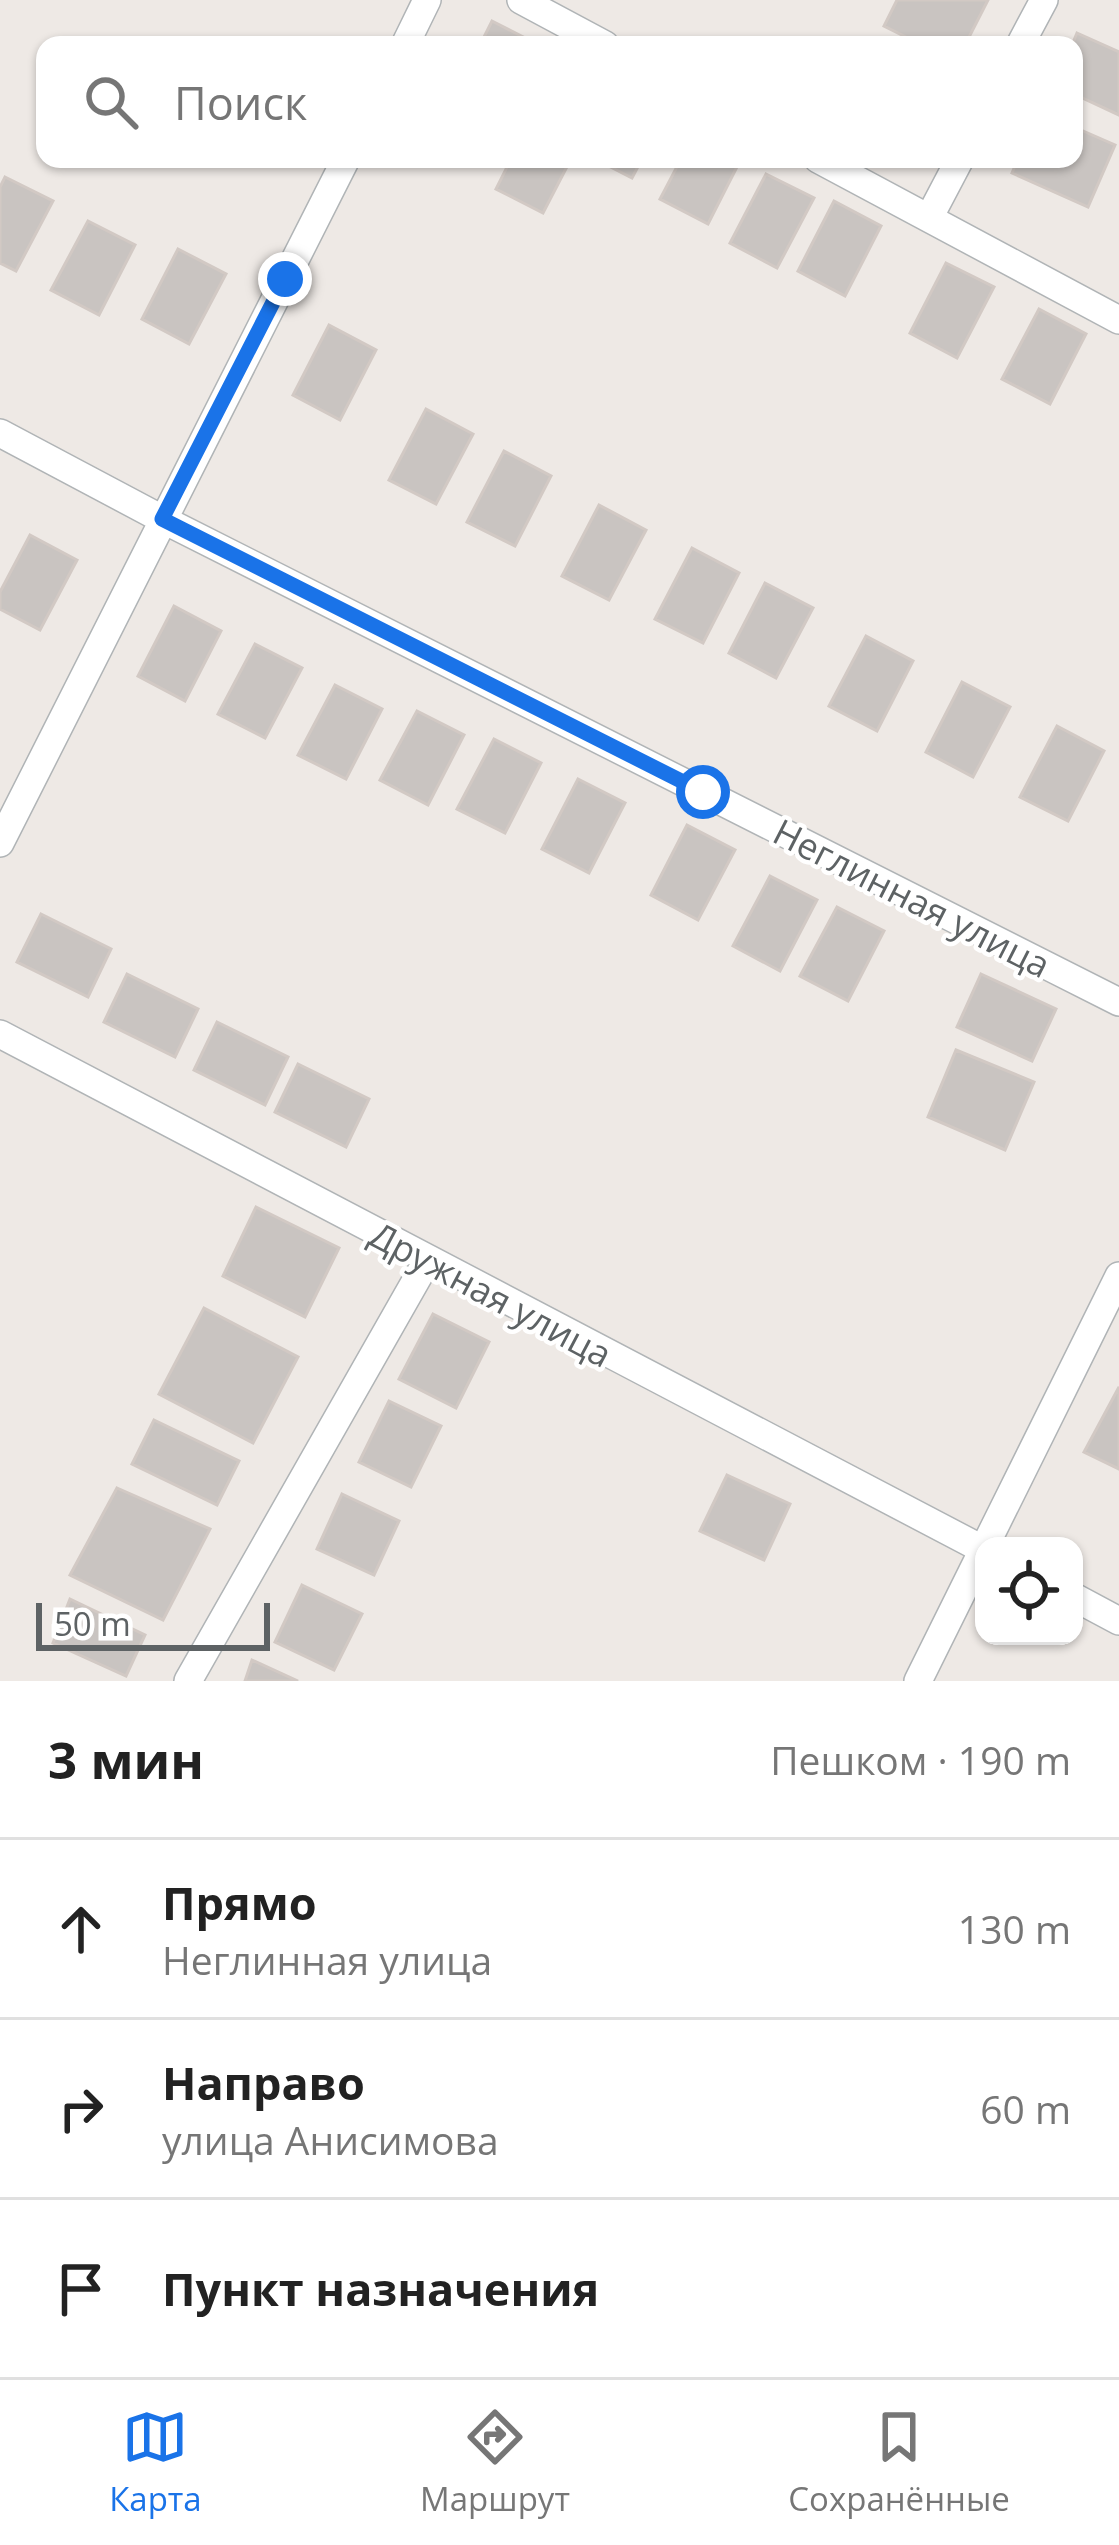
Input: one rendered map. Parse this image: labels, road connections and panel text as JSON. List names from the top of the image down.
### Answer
{
  "streets": {
    "street": ["Неглинная улица", "Дружная улица"]
  },
  "scale_bar": "50 m",
  "page": {
    "search": "Поиск",
    "scale": "50 m",
    "heading": ["3 мин", "Пешком · 190 m"],
    "list": [
      ["Прямо", "Неглинная улица", "130 m"],
      ["Направо", "улица Анисимова", "60 m"],
      "Пункт назначения"
    ],
    "nav": ["Карта", "Маршрут", "Сохранённые"]
  }
}
